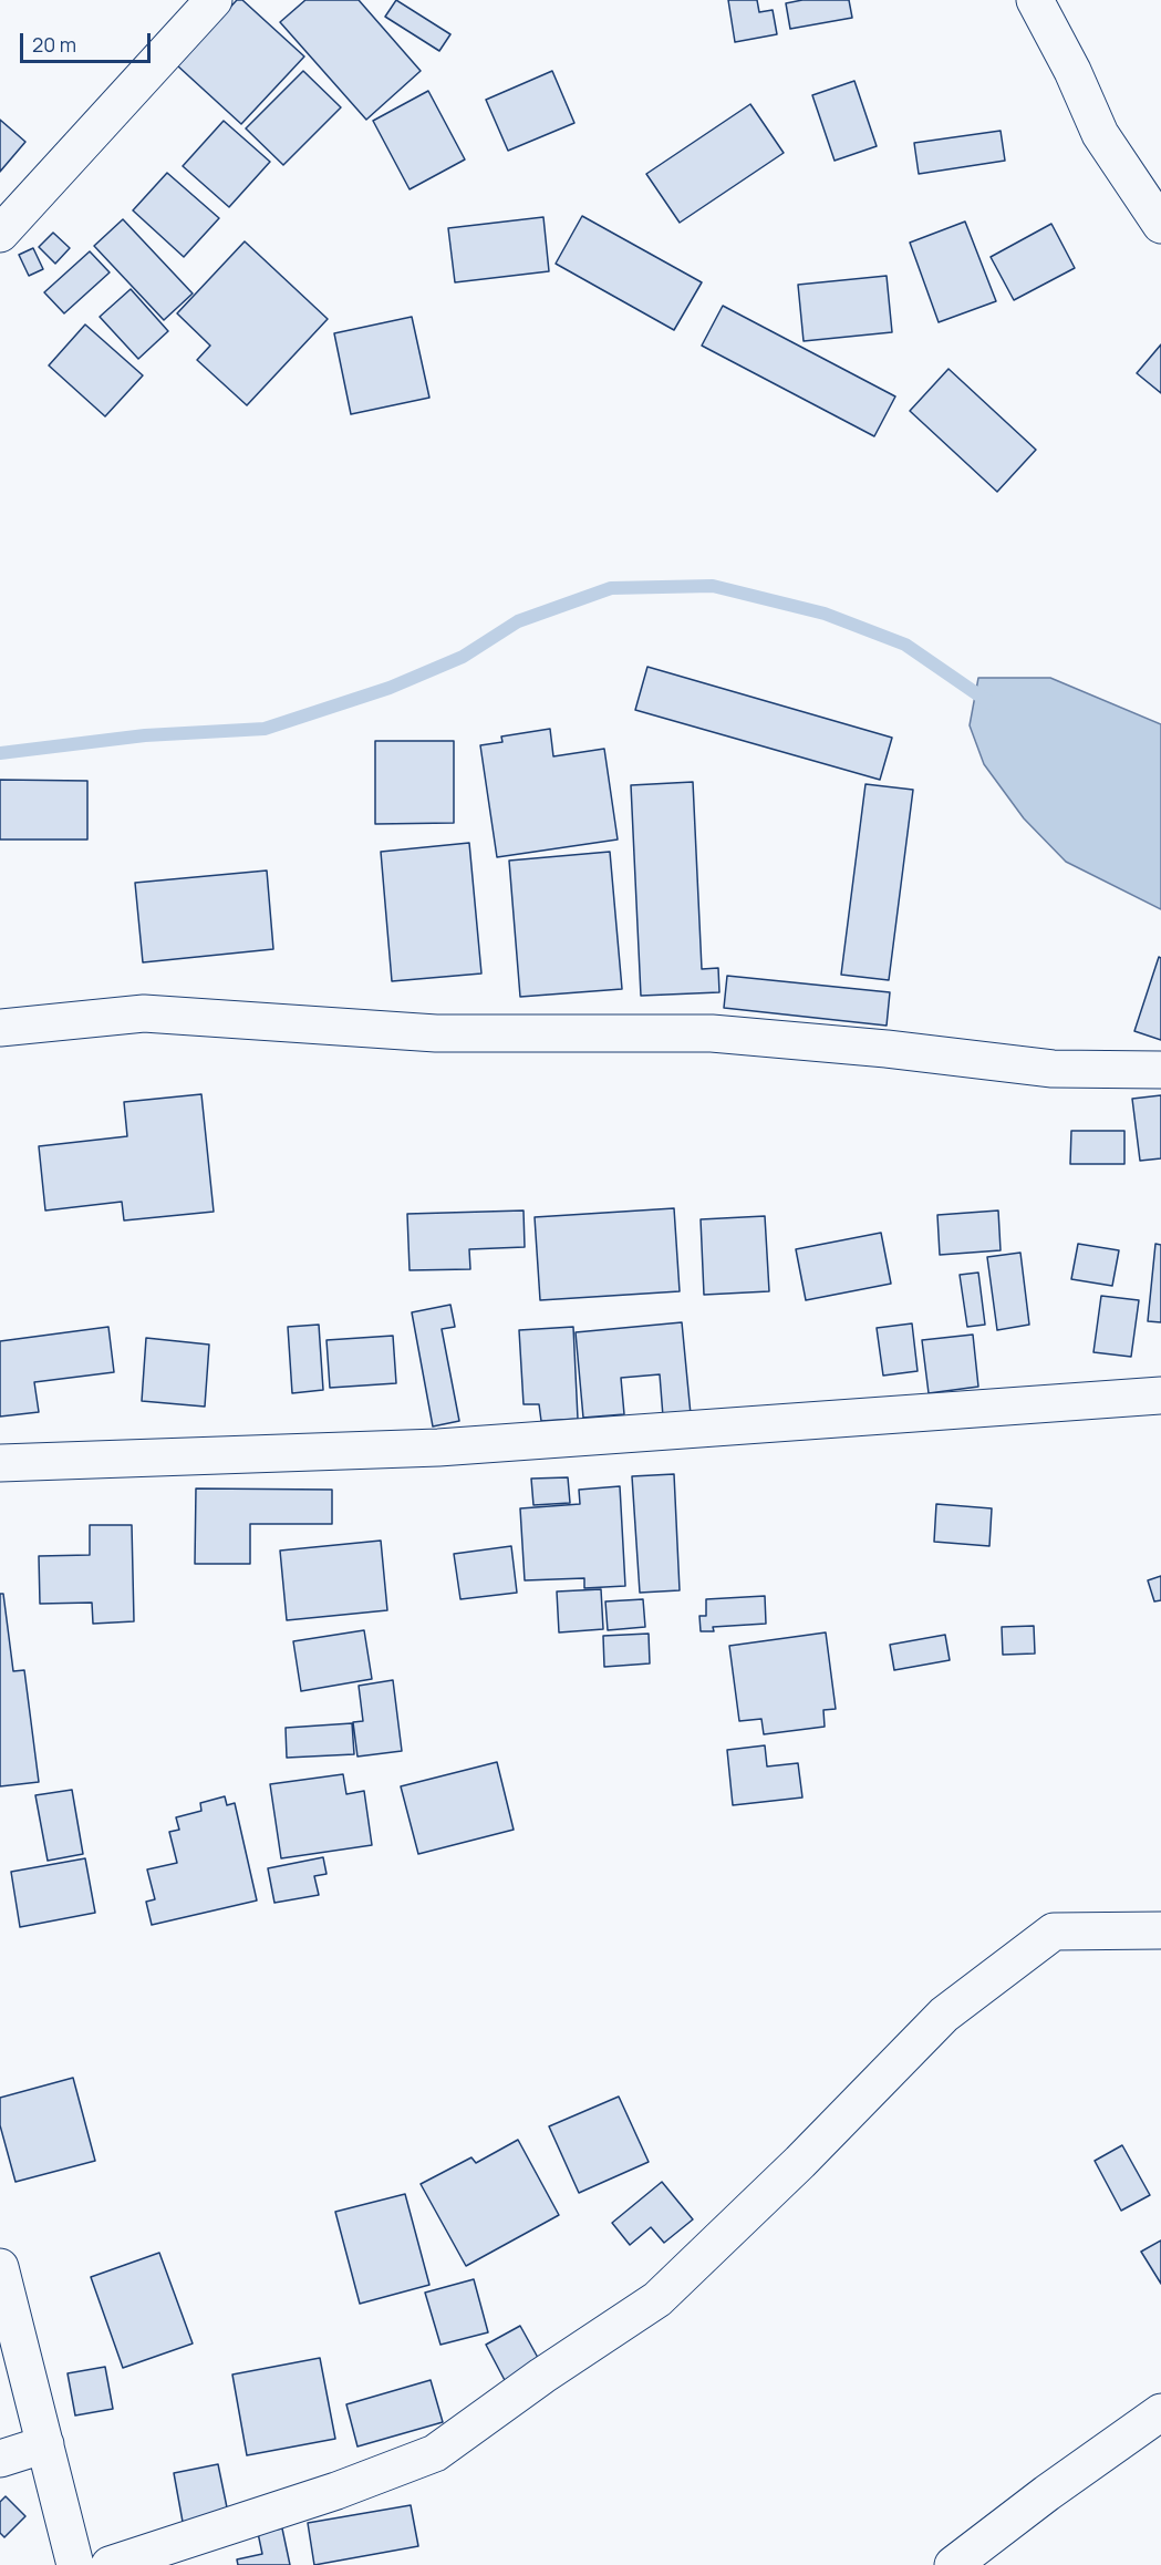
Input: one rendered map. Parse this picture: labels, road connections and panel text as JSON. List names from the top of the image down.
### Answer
{
  "scale_bar": "20 m"
}
